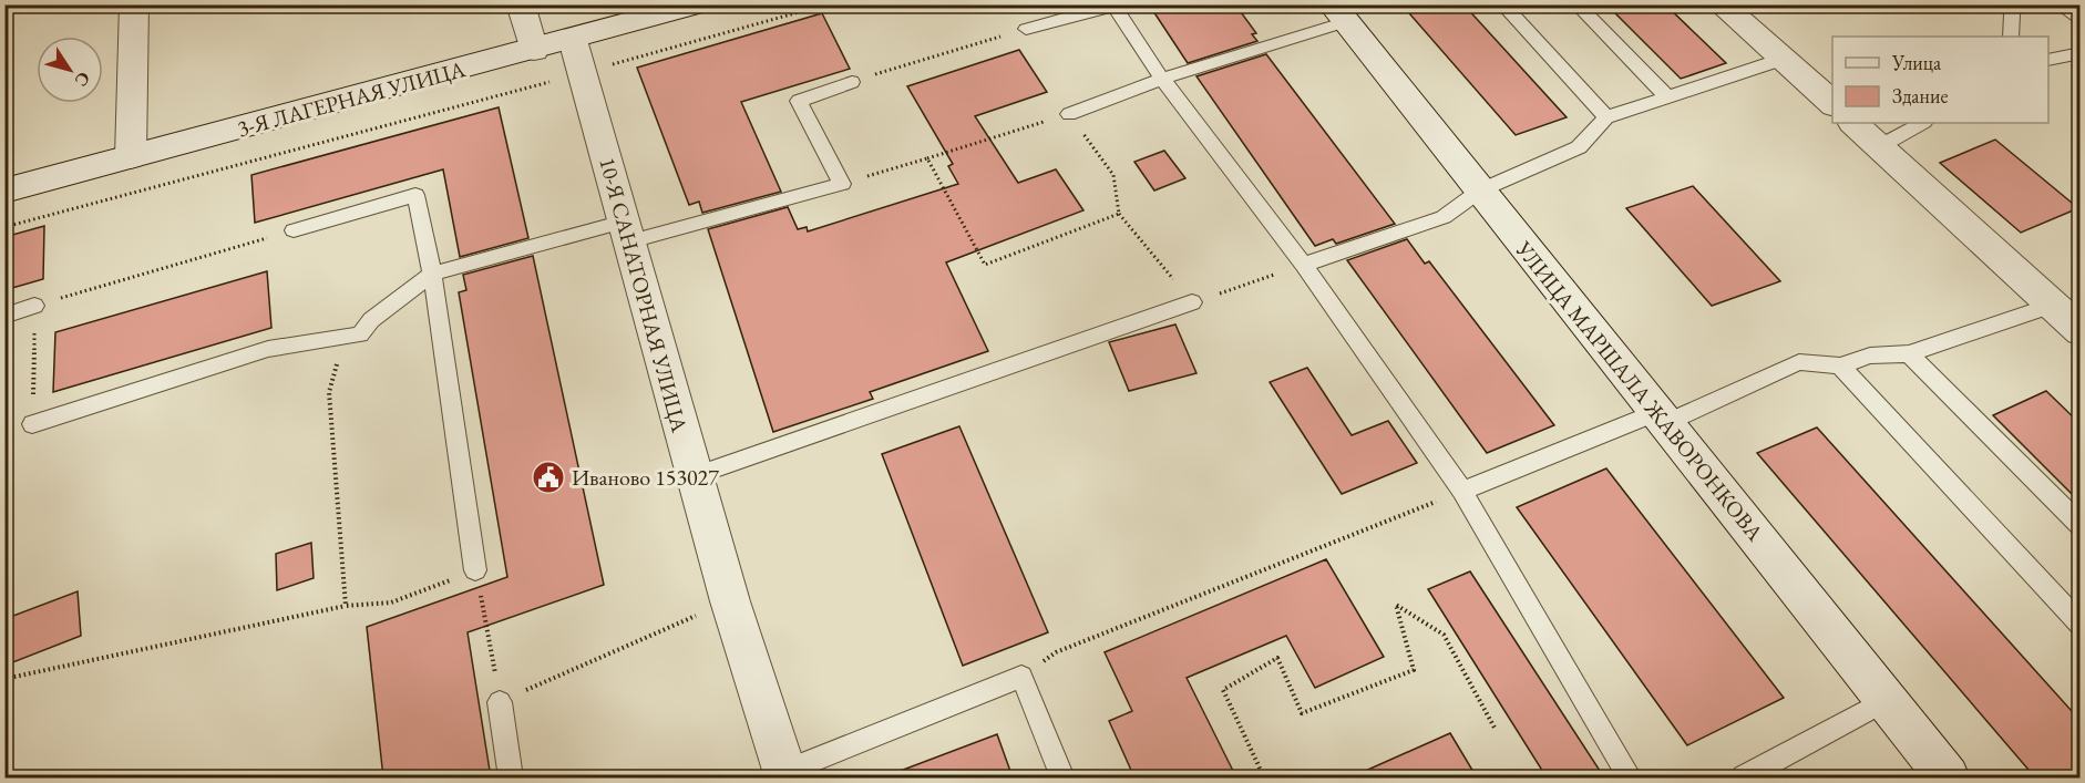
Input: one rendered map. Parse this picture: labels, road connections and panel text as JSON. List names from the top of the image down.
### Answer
{
  "streets": {
    "street": ["3-Я ЛАГЕРНАЯ УЛИЦА", "10-Я САНАТОРНАЯ УЛИЦА", "УЛИЦА МАРШАЛА ЖАВОРОНКОВА"]
  },
  "crossings": [
    ["3-Я ЛАГЕРНАЯ УЛИЦА", "10-Я САНАТОРНАЯ УЛИЦА"]
  ],
  "places": {
    "public building": ["Иваново 153027"]
  },
  "legend": ["Улица", "Здание"],
  "north": "bottom right"
}
